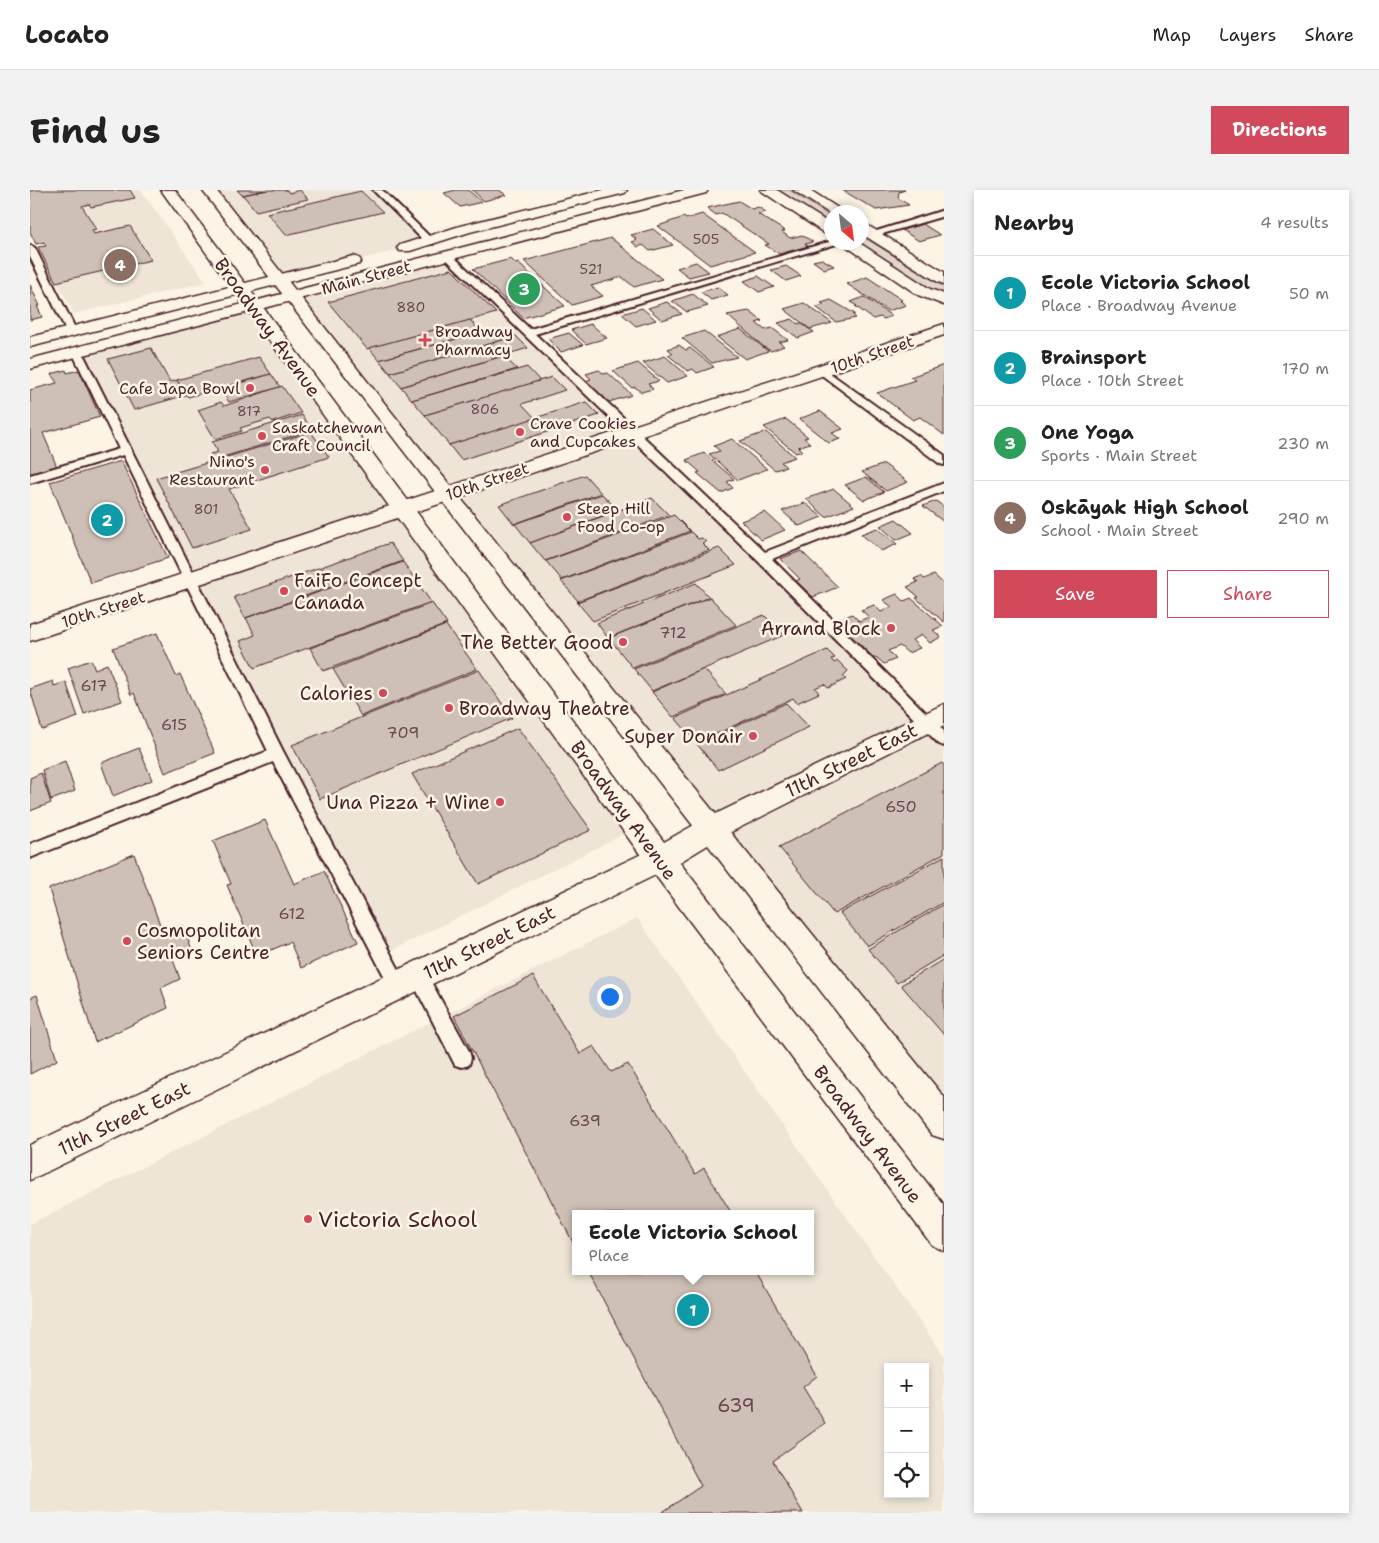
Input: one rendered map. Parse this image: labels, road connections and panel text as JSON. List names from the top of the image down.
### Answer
{
  "streets": {
    "street": [
      "Main Street",
      "Broadway Avenue",
      "10th Street",
      "11th Street East"
    ]
  },
  "crossings": [
    ["Main Street", "Broadway Avenue"],
    ["Broadway Avenue", "10th Street"],
    ["Broadway Avenue", "11th Street East"]
  ],
  "places": {
    "health": ["Broadway Pharmacy"],
    "other": [
      "Cafe Japa Bowl",
      "Crave Cookies and Cupcakes",
      "Saskatchewan Craft Council",
      "Nino's Restaurant",
      "Steep Hill Food Co-op",
      "FaiFo Concept Canada",
      "Arrand Block",
      "The Better Good",
      "Calories",
      "Broadway Theatre",
      "Super Donair",
      "Una Pizza + Wine",
      "Cosmopolitan Seniors Centre",
      "Victoria School"
    ]
  },
  "house_numbers": [
    "505",
    "521",
    "880",
    "806",
    "817",
    "801",
    "712",
    "617",
    "615",
    "709",
    "650",
    "612",
    "639",
    "639"
  ],
  "north": "bottom right",
  "page": {
    "header": "Locato",
    "nav": ["Map", "Layers", "Share"],
    "buttons": [
      "Directions",
      ["Save", "Share"]
    ],
    "title": "Find us",
    "heading": ["Nearby", "4 results"],
    "pins": [
      "4",
      "3",
      "2",
      "1"
    ],
    "list": [
      {
        "mark": "1",
        "name": "Ecole Victoria School",
        "note": "Place · Broadway Avenue",
        "value": "50 m"
      },
      {
        "mark": "2",
        "name": "Brainsport",
        "note": "Place · 10th Street",
        "value": "170 m"
      },
      {
        "mark": "3",
        "name": "One Yoga",
        "note": "Sports · Main Street",
        "value": "230 m"
      },
      {
        "mark": "4",
        "name": "Oskāyak High School",
        "note": "School · Main Street",
        "value": "290 m"
      }
    ],
    "popup": ["Ecole Victoria School", "Place"],
    "map_buttons": ["+", "−"]
  }
}
